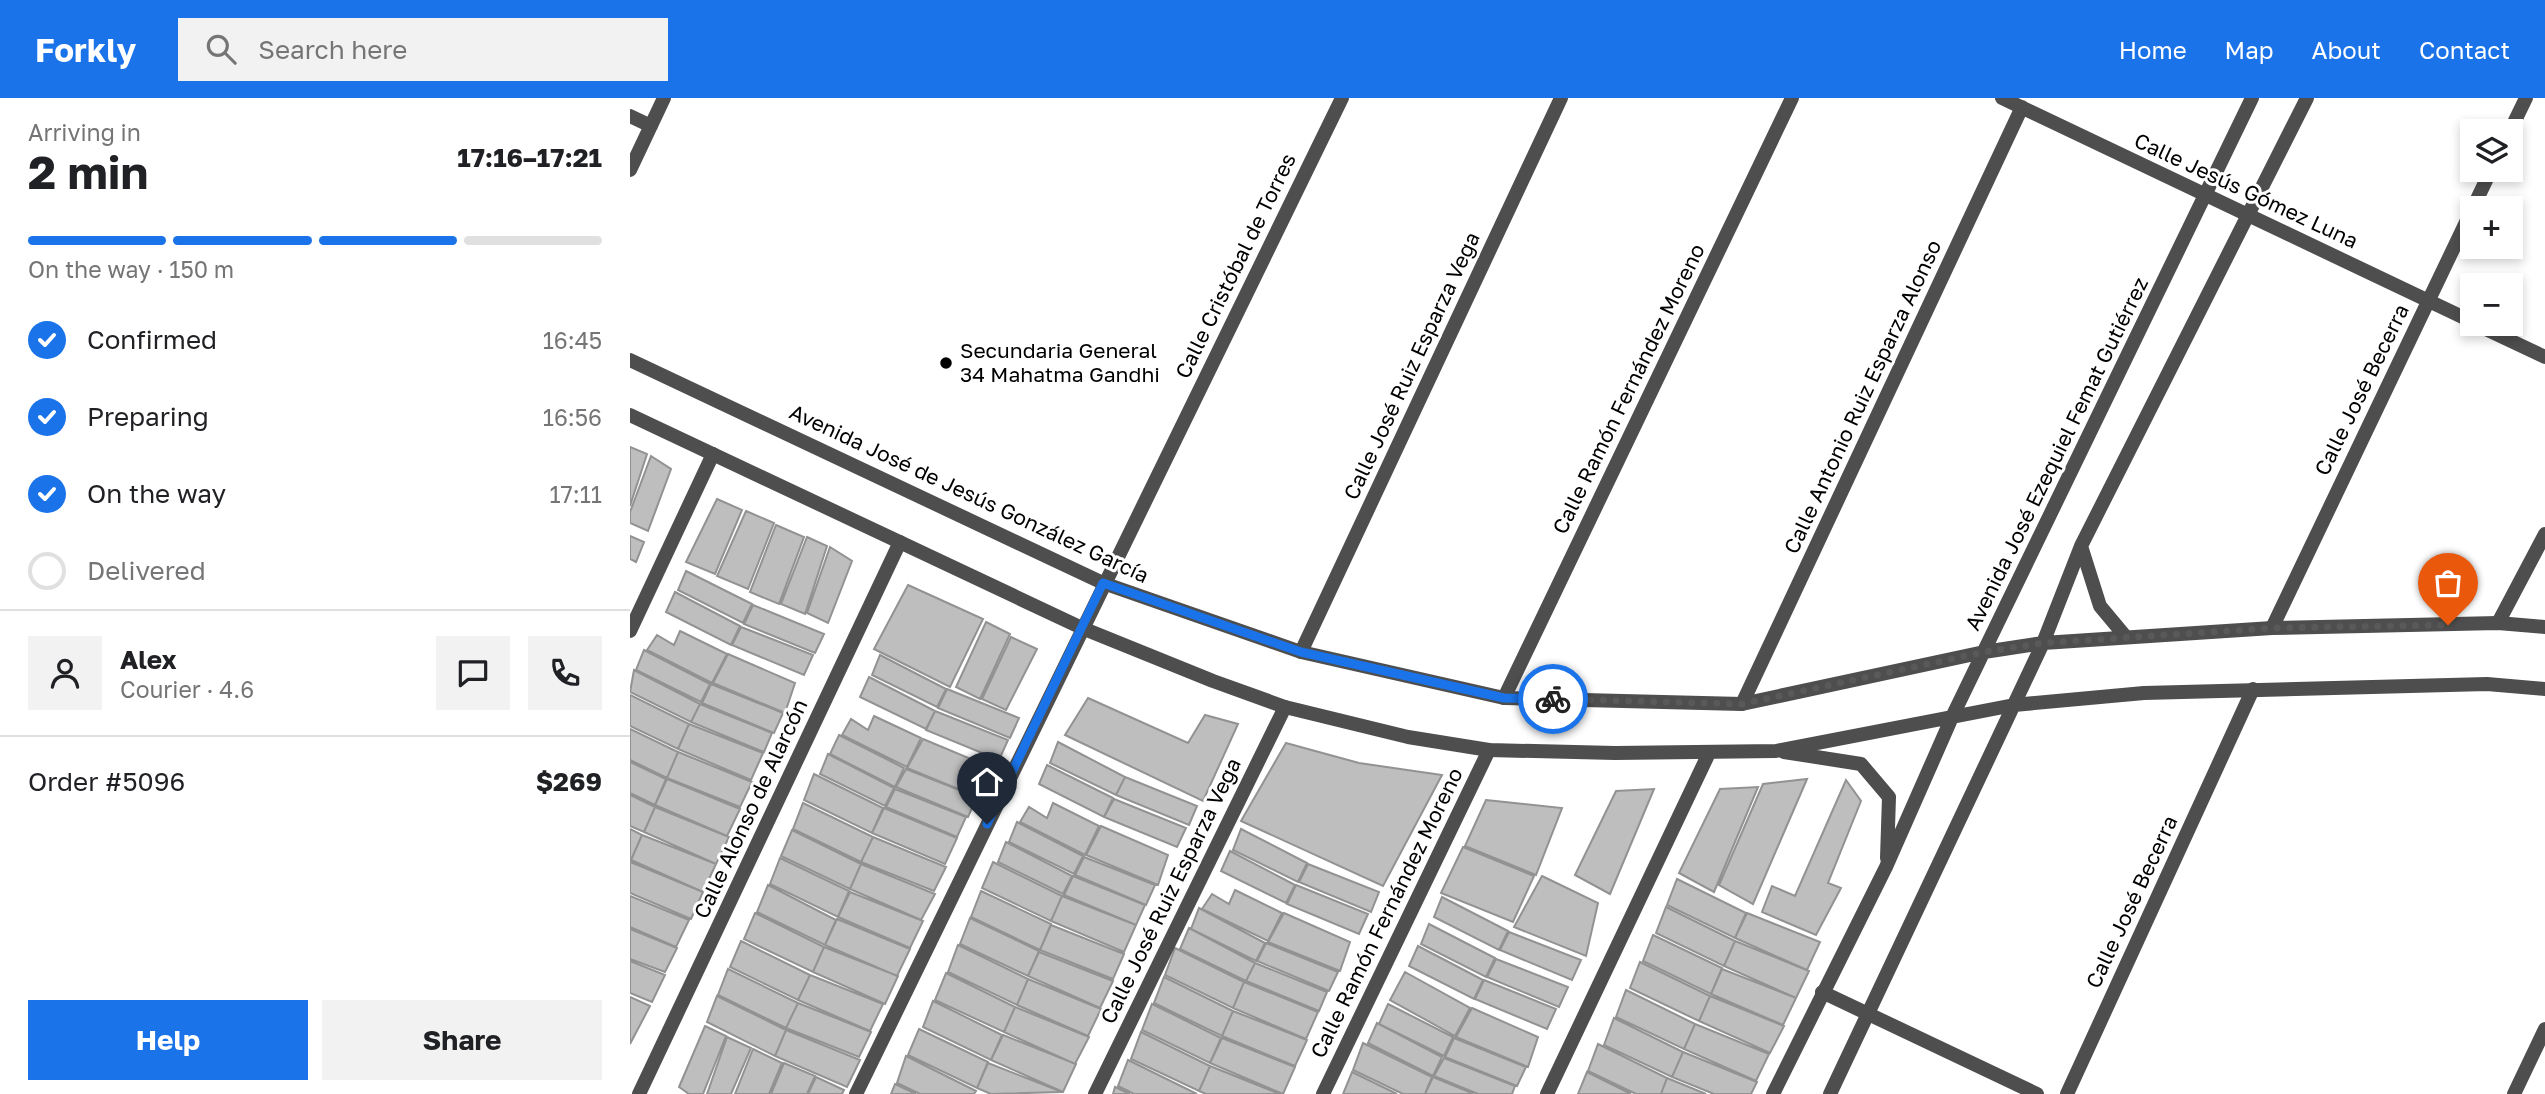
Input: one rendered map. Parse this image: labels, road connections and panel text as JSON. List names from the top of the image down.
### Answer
{
  "streets": {
    "street": [
      "Calle Jesús Gómez Luna",
      "Calle Cristóbal de Torres",
      "Calle José Ruiz Esparza Vega",
      "Calle Ramón Fernández Moreno",
      "Calle José Becerra",
      "Calle Antonio Ruiz Esparza Alonso",
      "Avenida José Ezequiel Femat Gutiérrez",
      "Avenida José de Jesús González García",
      "Calle Alonso de Alarcón"
    ]
  },
  "crossings": [
    ["Calle Jesús Gómez Luna", "Calle José Becerra"],
    ["Calle Jesús Gómez Luna", "Calle Antonio Ruiz Esparza Alonso"],
    ["Calle Jesús Gómez Luna", "Avenida José Ezequiel Femat Gutiérrez"],
    ["Calle Cristóbal de Torres", "Avenida José de Jesús González García"],
    ["Calle José Ruiz Esparza Vega", "Avenida José de Jesús González García"],
    ["Calle Ramón Fernández Moreno", "Avenida José de Jesús González García"],
    ["Calle José Becerra", "Avenida José de Jesús González García"],
    ["Calle Antonio Ruiz Esparza Alonso", "Avenida José de Jesús González García"],
    ["Avenida José Ezequiel Femat Gutiérrez", "Avenida José de Jesús González García"]
  ],
  "places": ["Secundaria General 34 Mahatma Gandhi"],
  "page": {
    "header": "Forkly",
    "search": "Search here",
    "nav": [
      "Home",
      "Map",
      "About",
      "Contact"
    ],
    "heading": ["2 min", "Arriving in", "17:16–17:21"],
    "panel": [
      "Alex",
      "Courier · 4.6",
      "Order #5096",
      "$269"
    ],
    "map_buttons": ["+", "−"],
    "bar": "On the way · 150 m",
    "list": [
      ["Confirmed", "16:45"],
      ["Preparing", "16:56"],
      ["On the way", "17:11"],
      "Delivered"
    ],
    "buttons": ["Help", "Share"]
  }
}
